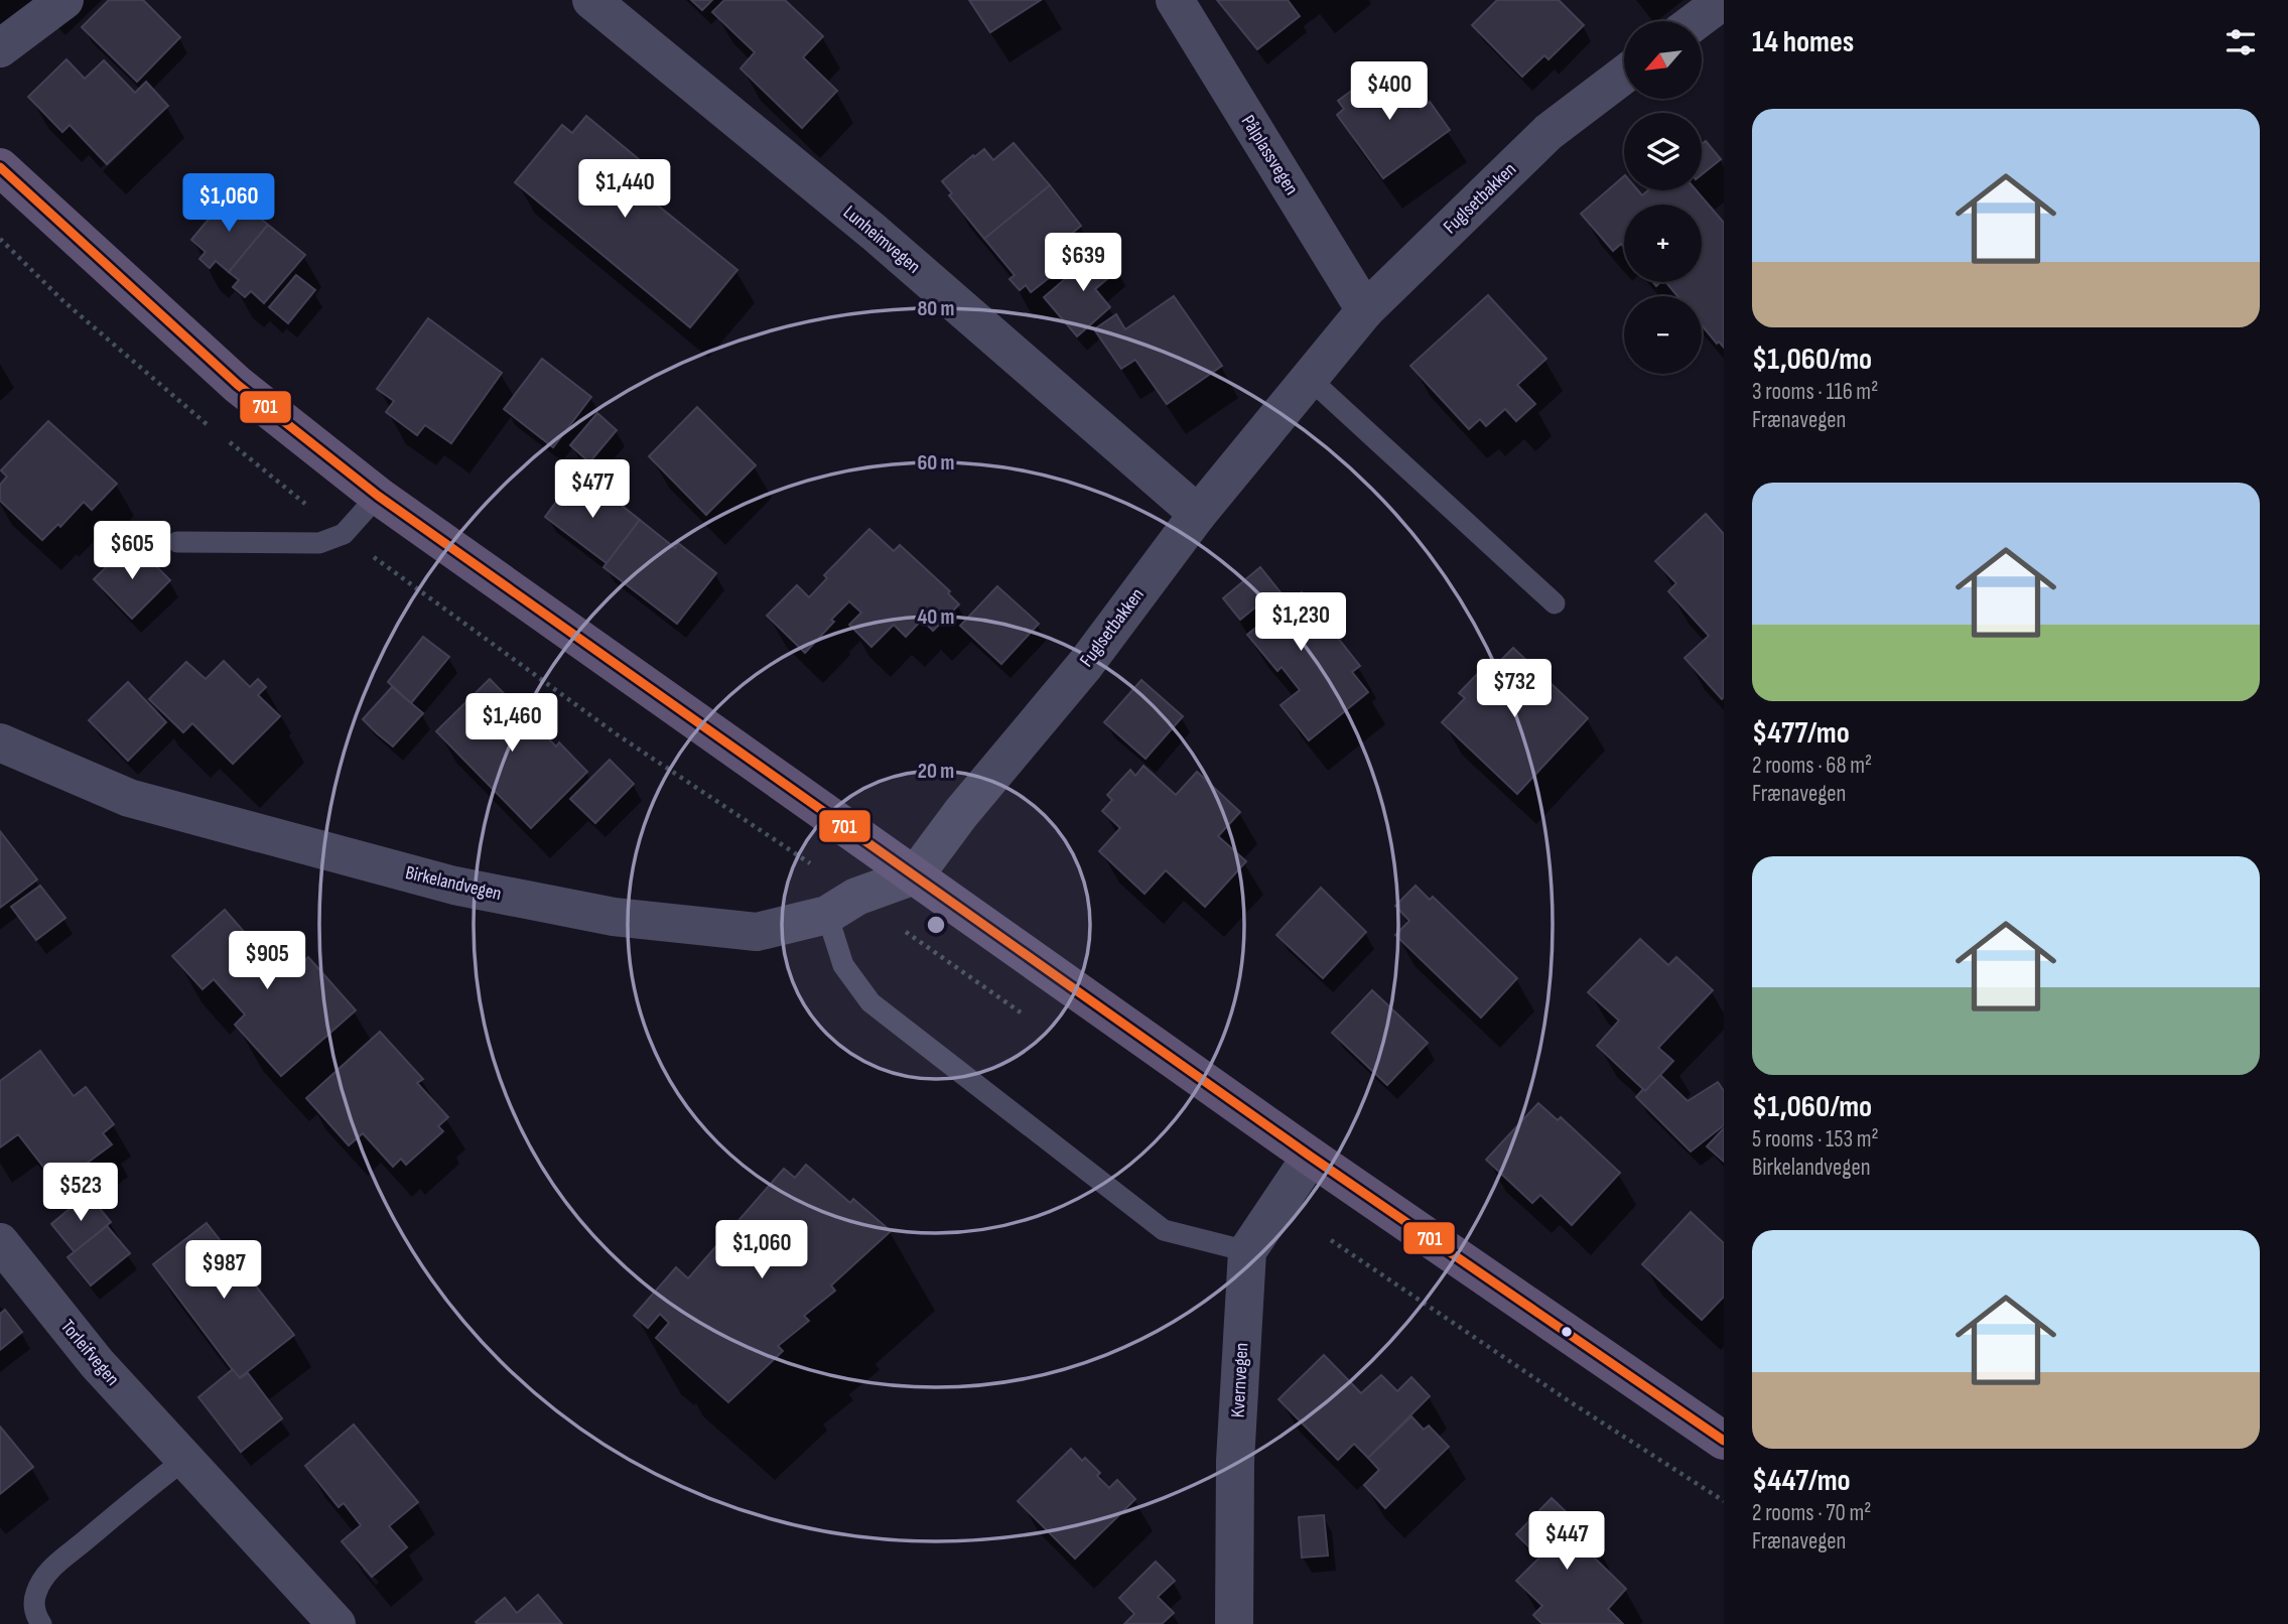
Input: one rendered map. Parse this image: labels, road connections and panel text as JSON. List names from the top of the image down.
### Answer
{
  "streets": {
    "street": [
      "Pålplassvegen",
      "Fuglsetbakken",
      "Lunheimvegen",
      "Birkelandvegen",
      "Torleifvegen",
      "Kvernvegen"
    ]
  },
  "crossings": [
    ["Pålplassvegen", "Fuglsetbakken"],
    ["Fuglsetbakken", "Lunheimvegen"],
    ["Fuglsetbakken", "Birkelandvegen"]
  ],
  "lines": ["transit line 701"],
  "north": "bottom left",
  "page": {
    "heading": "14 homes",
    "map_buttons": ["+", "−"],
    "price": [
      "$400",
      "$1,440",
      "$1,060",
      "$639",
      "$477",
      "$605",
      "$1,230",
      "$732",
      "$1,460",
      "$905",
      "$523",
      "$1,060",
      "$987",
      "$447"
    ],
    "list": [
      {
        "name": "$1,060/mo",
        "note": "3 rooms · 116 m² · Frænavegen"
      },
      {
        "name": "$477/mo",
        "note": "2 rooms · 68 m² · Frænavegen"
      },
      {
        "name": "$1,060/mo",
        "note": "5 rooms · 153 m² · Birkelandvegen"
      },
      {
        "name": "$447/mo",
        "note": "2 rooms · 70 m² · Frænavegen"
      }
    ]
  },
  "rings": [
    "80 m",
    "60 m",
    "40 m",
    "20 m"
  ]
}
